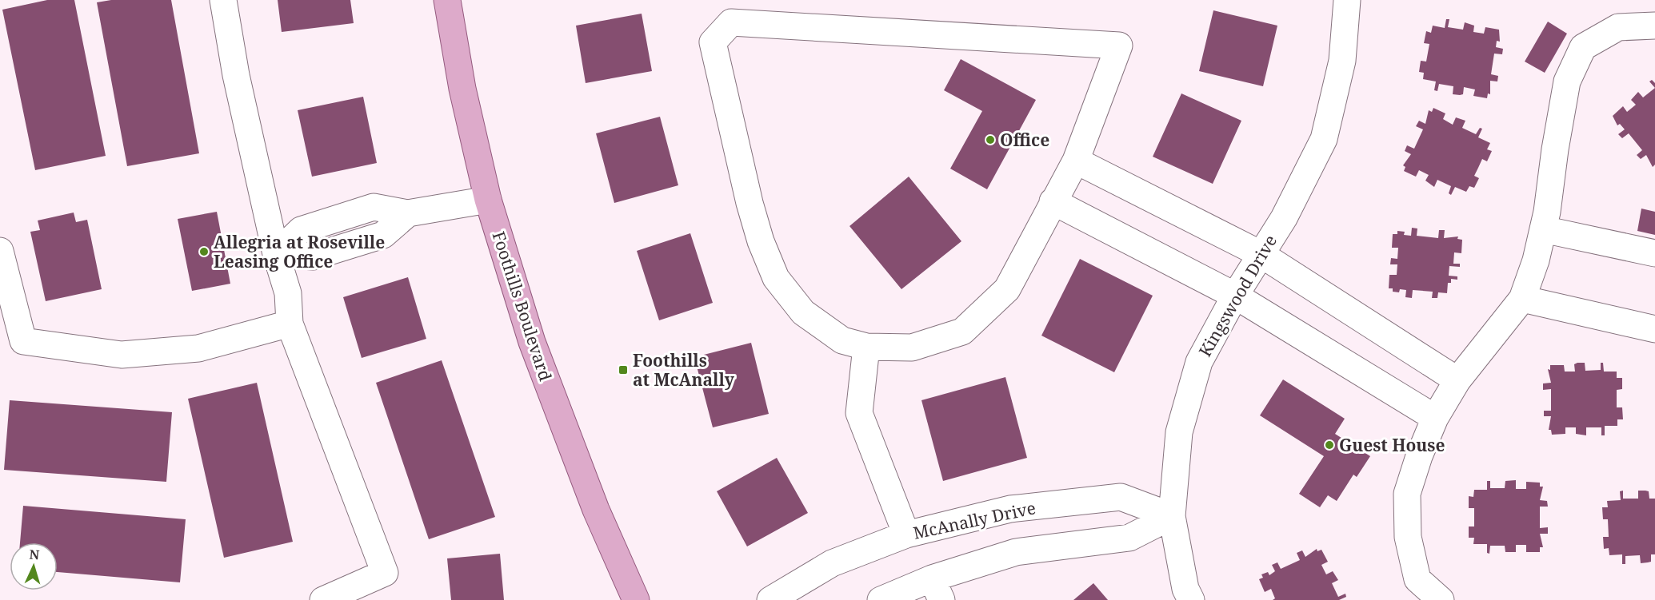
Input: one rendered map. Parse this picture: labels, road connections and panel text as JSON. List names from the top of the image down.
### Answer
{
  "streets": {
    "main road": ["Foothills Boulevard"],
    "street": ["Kingswood Drive", "McAnally Drive"]
  },
  "crossings": [
    ["Kingswood Drive", "McAnally Drive"]
  ],
  "places": {
    "other": ["Office", "Allegria at Roseville Leasing Office", "Guest House"],
    "transit": ["Foothills at McAnally"]
  },
  "north": "top"
}
